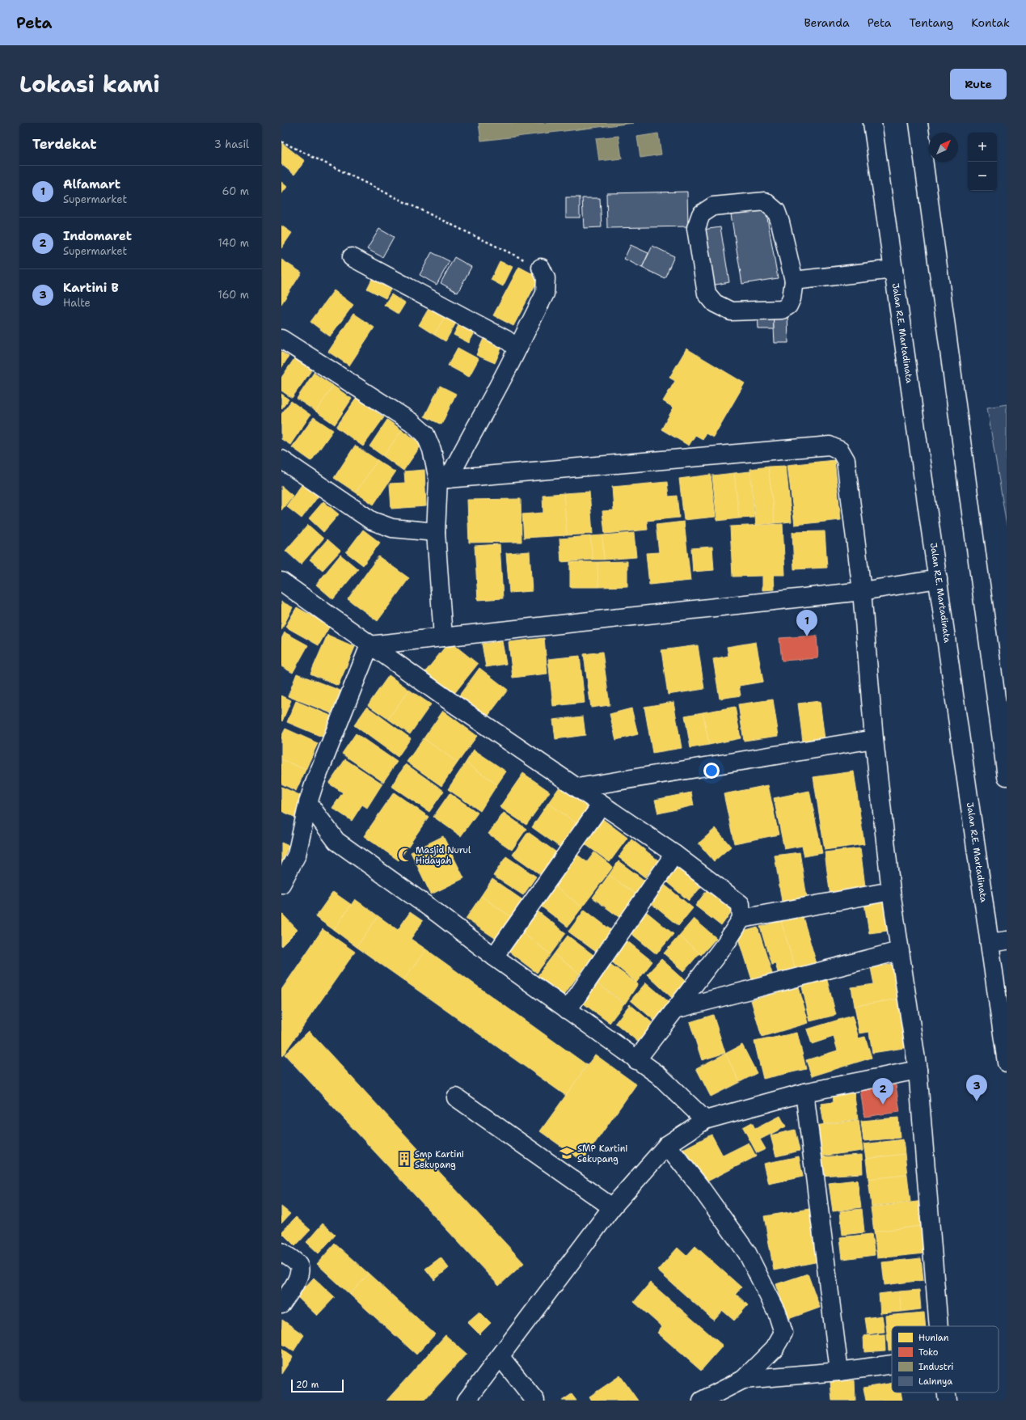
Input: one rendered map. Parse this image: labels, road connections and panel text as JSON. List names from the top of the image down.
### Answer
{
  "streets": {
    "main road": ["Jalan R.E. Martadinata"]
  },
  "places": {
    "mosque": ["Masjid Nurul Hidayah"],
    "school or university": ["SMP Kartini Sekupang"],
    "building": ["Smp Kartini Sekupang"]
  },
  "legend": [
    "Hunian",
    "Toko",
    "Industri",
    "Lainnya"
  ],
  "scale_bar": "20 m",
  "north": "top right",
  "page": {
    "header": "Peta",
    "nav": [
      "Beranda",
      "Peta",
      "Tentang",
      "Kontak"
    ],
    "title": "Lokasi kami",
    "buttons": "Rute",
    "heading": ["Terdekat", "3 hasil"],
    "map_buttons": ["+", "−"],
    "list": [
      {
        "mark": "1",
        "name": "Alfamart",
        "note": "Supermarket",
        "value": "60 m"
      },
      {
        "mark": "2",
        "name": "Indomaret",
        "note": "Supermarket",
        "value": "140 m"
      },
      {
        "mark": "3",
        "name": "Kartini B",
        "note": "Halte",
        "value": "160 m"
      }
    ],
    "pins": ["1", "3", "2"],
    "scale": "20 m"
  }
}
